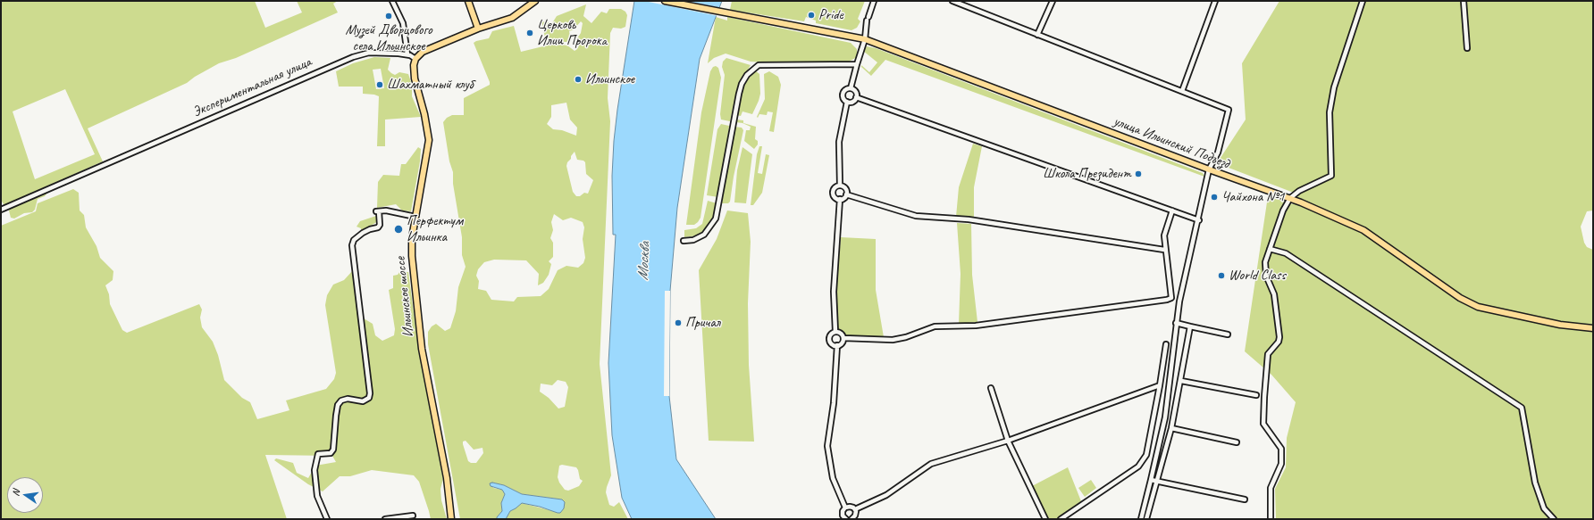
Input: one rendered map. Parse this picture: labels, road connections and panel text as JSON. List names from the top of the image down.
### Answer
{
  "streets": {
    "main road": ["улица Ильинский Подъезд", "Ильинское шоссе"],
    "street": ["Экспериментальная улица"]
  },
  "crossings": [
    ["Экспериментальная улица", "Ильинское шоссе"]
  ],
  "water": ["Москва"],
  "places": [
    "Pride",
    "Музей Дворцового села Ильинское",
    "Церковь Илии Пророка",
    "Ильинское",
    "Шахматный клуб",
    "Школа Президент",
    "Чайхона №1",
    "Перфектум Ильинка",
    "World Class",
    "Причал"
  ],
  "north": "left"
}
